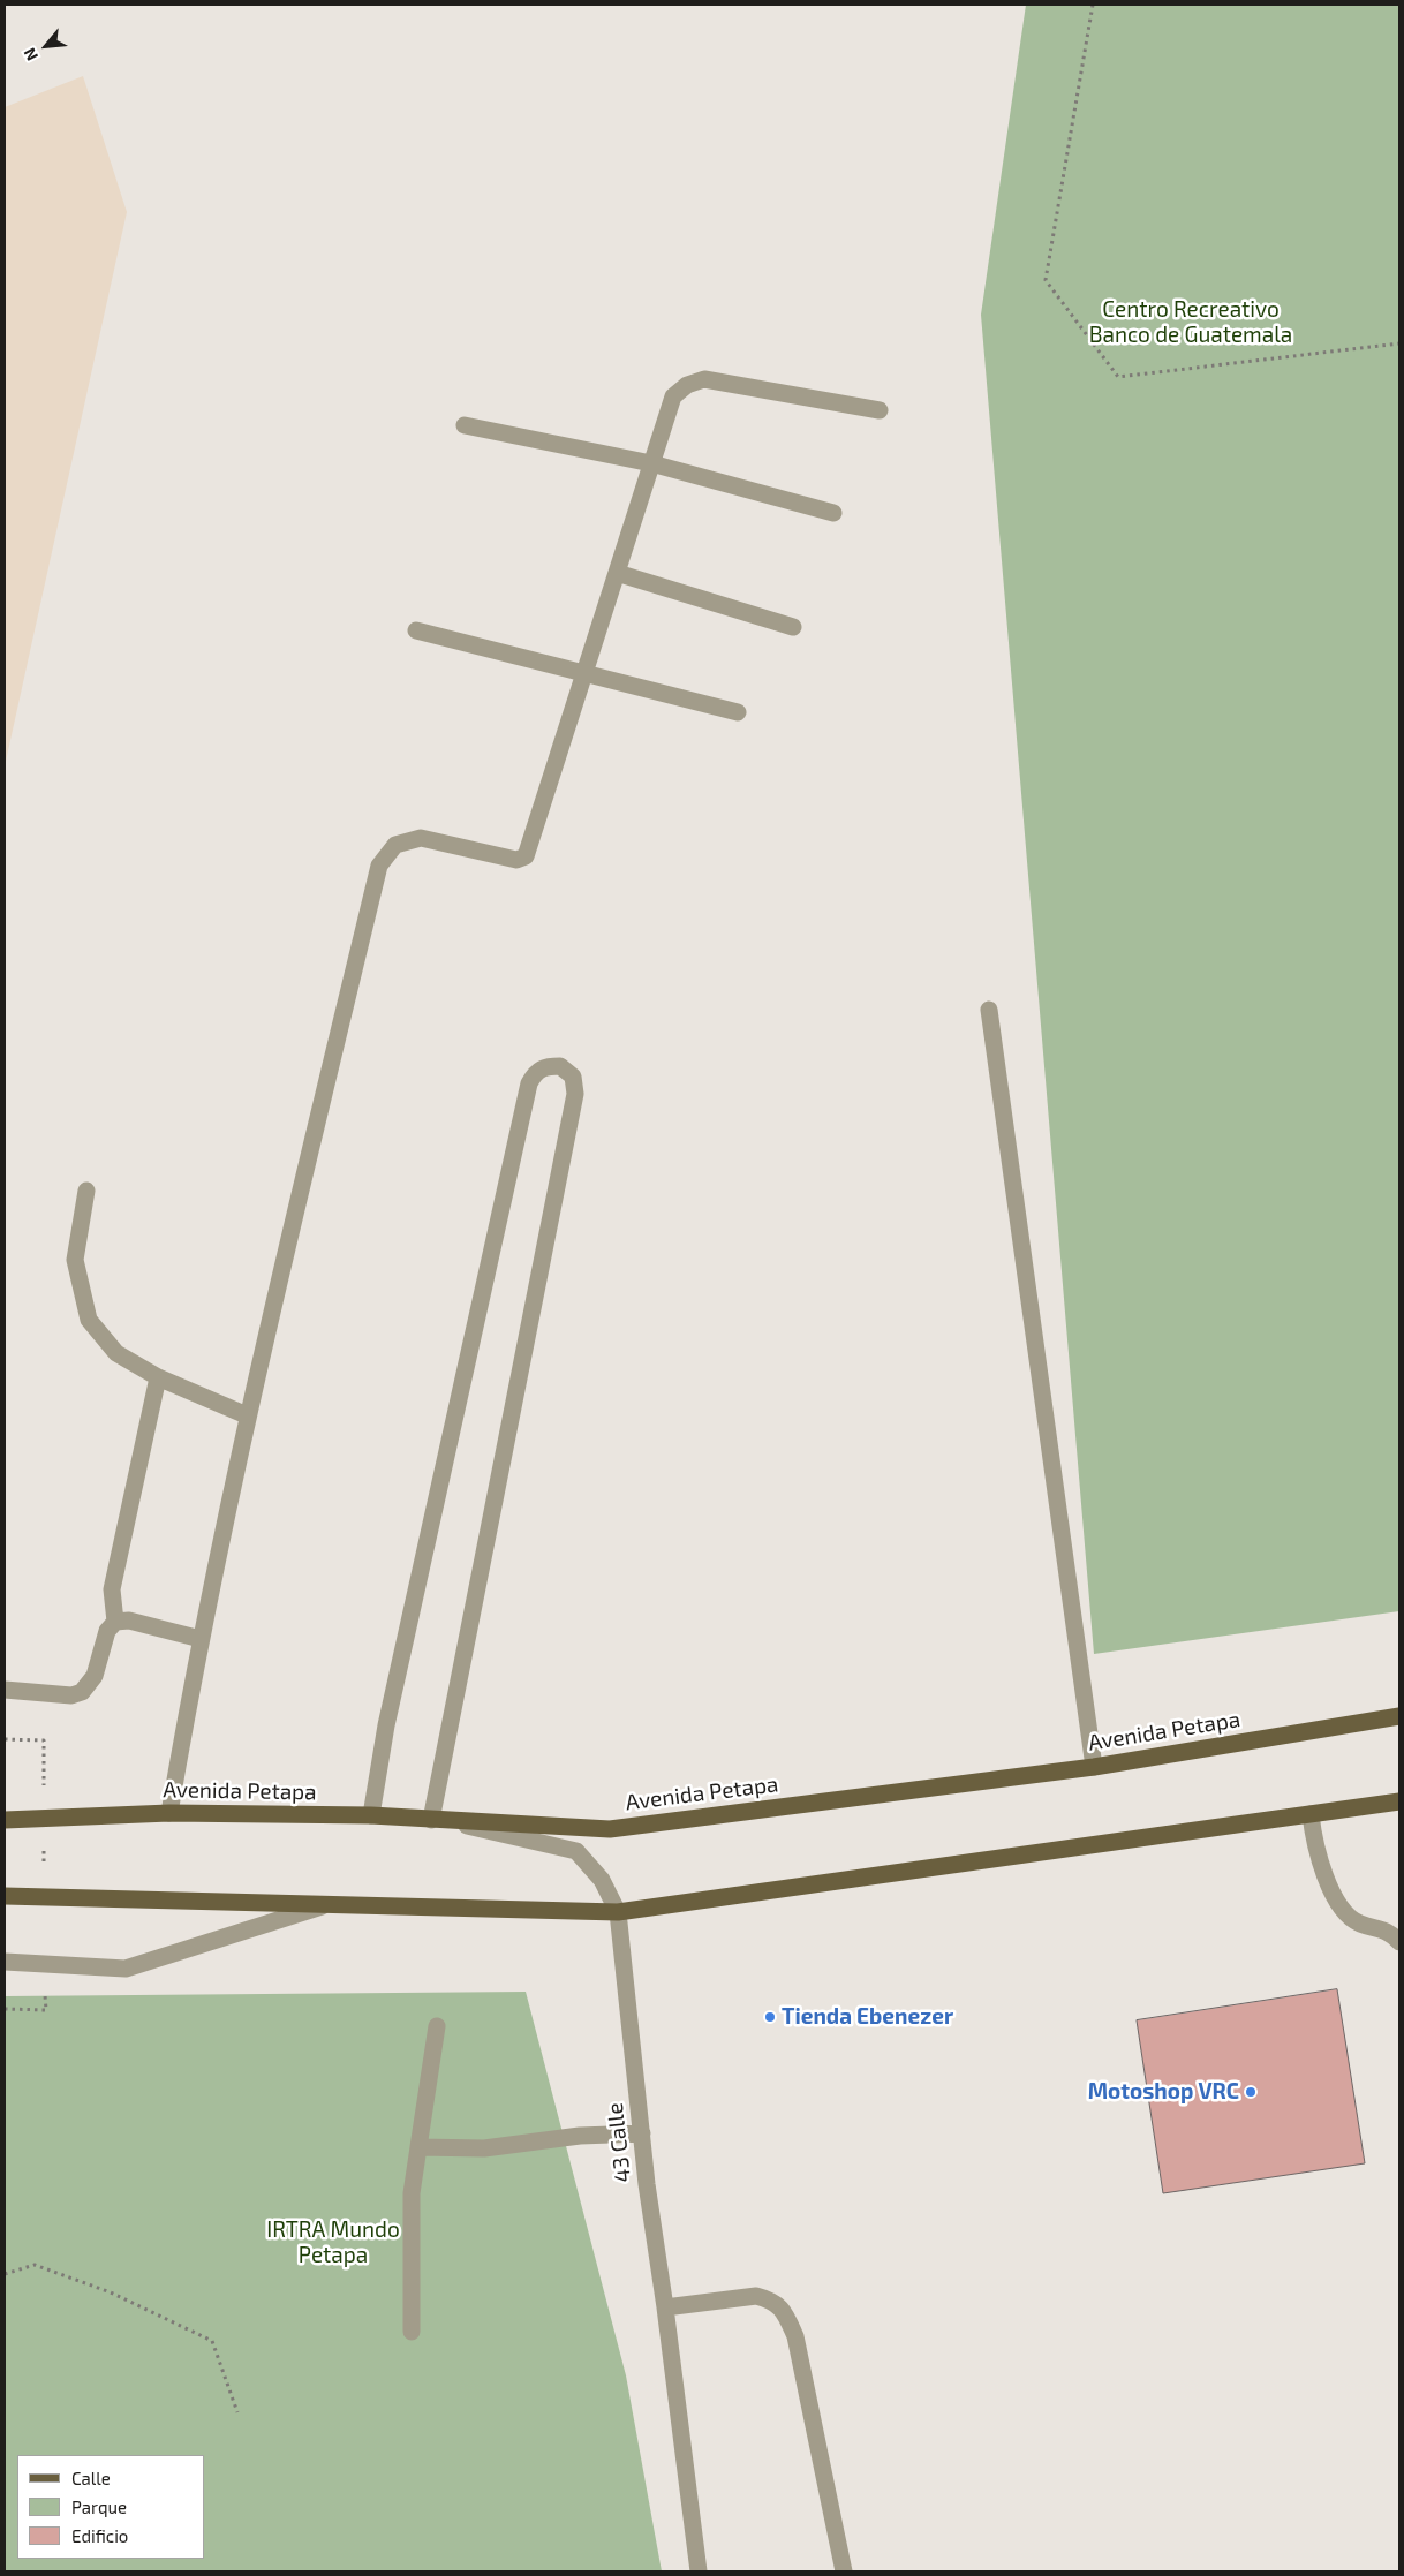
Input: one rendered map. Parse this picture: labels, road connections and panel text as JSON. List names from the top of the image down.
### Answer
{
  "streets": {
    "main road": ["Avenida Petapa"],
    "street": ["43 Calle"]
  },
  "crossings": [
    ["Avenida Petapa", "43 Calle"]
  ],
  "parks": ["Centro Recreativo Banco de Guatemala", "IRTRA Mundo Petapa"],
  "places": ["Tienda Ebenezer", "Motoshop VRC"],
  "legend": ["Calle", "Parque", "Edificio"],
  "north": "bottom left"
}
